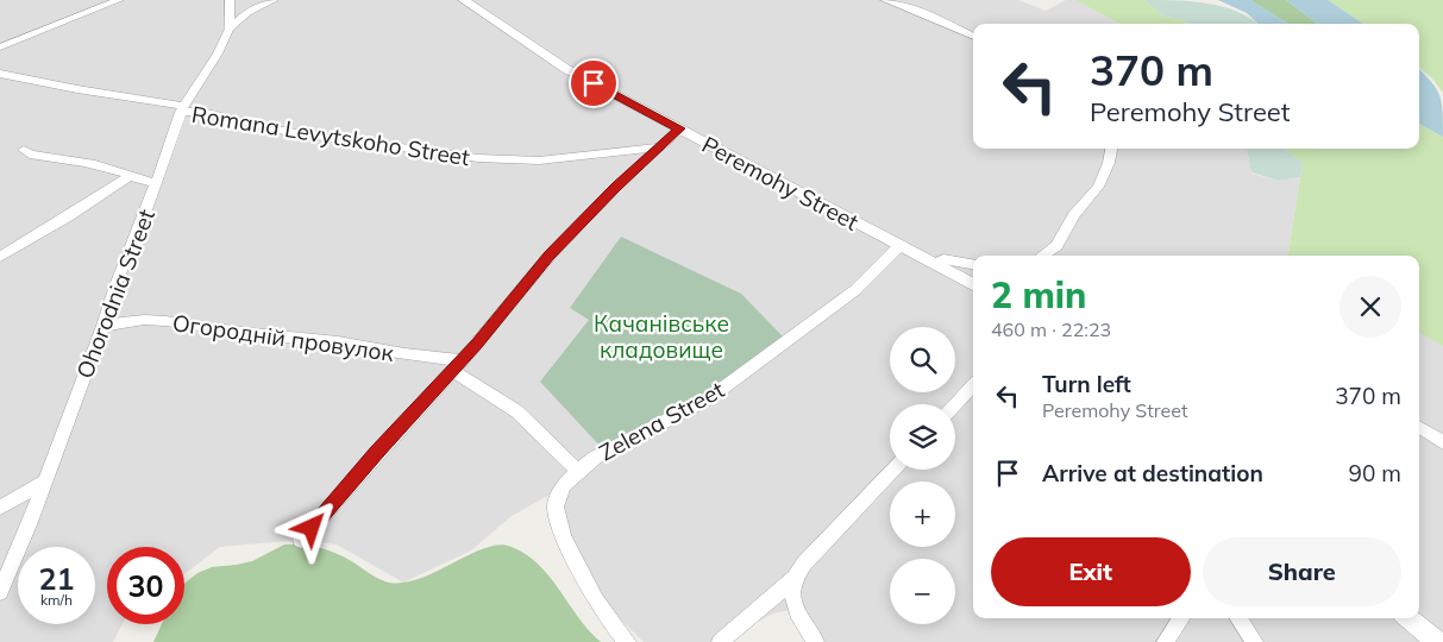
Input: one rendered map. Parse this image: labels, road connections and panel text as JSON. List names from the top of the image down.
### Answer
{
  "streets": {
    "street": [
      "Romana Levytskoho Street",
      "Peremohy Street",
      "Ohorodnia Street",
      "Огородній провулок",
      "Zelena Street"
    ]
  },
  "crossings": [
    ["Romana Levytskoho Street", "Ohorodnia Street"],
    ["Peremohy Street", "Zelena Street"],
    ["Ohorodnia Street", "Огородній провулок"]
  ],
  "parks": ["Качанівське кладовище"],
  "page": {
    "turn": ["370 m", "Peremohy Street"],
    "heading": ["2 min", "460 m · 22:23"],
    "map_buttons": ["+", "−"],
    "list": [
      {
        "name": "Turn left",
        "note": "Peremohy Street",
        "value": "370 m"
      },
      {
        "name": "Arrive at destination",
        "value": "90 m"
      }
    ],
    "buttons": ["Exit", "Share"],
    "speed": "21 km/h",
    "limit": "30"
  }
}
